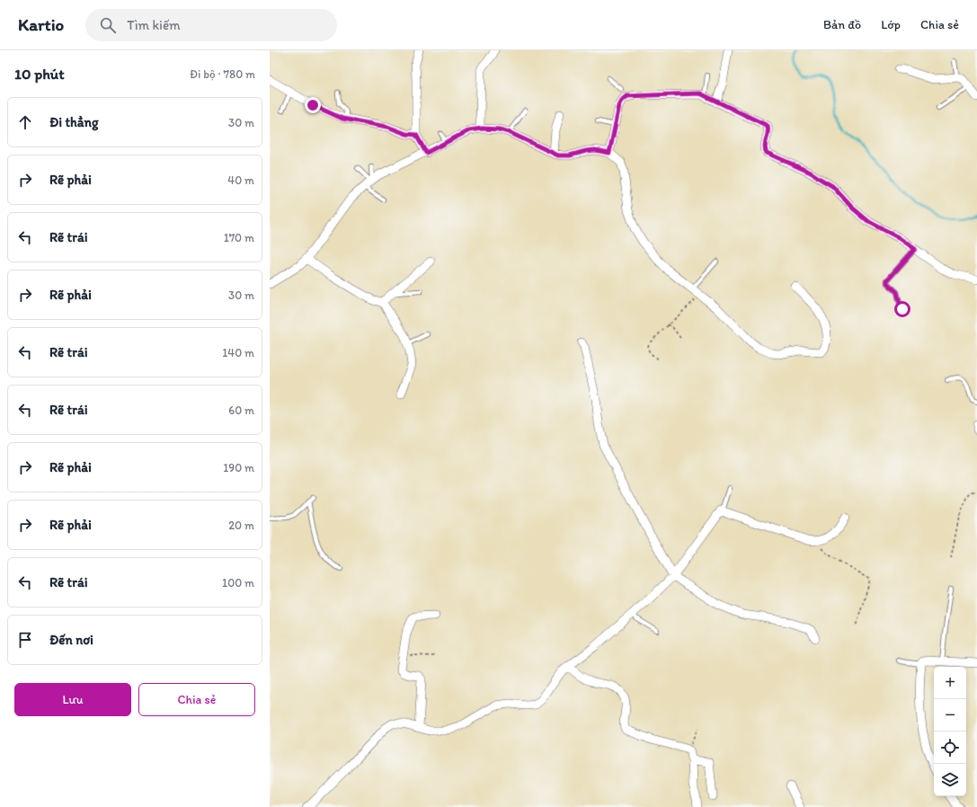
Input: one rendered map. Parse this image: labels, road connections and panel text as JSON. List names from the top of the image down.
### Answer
{
  "page": {
    "header": "Kartio",
    "search": "Tìm kiếm",
    "nav": ["Bản đồ", "Lớp", "Chia sẻ"],
    "heading": ["10 phút", "Đi bộ · 780 m"],
    "list": [
      ["Đi thẳng", "30 m"],
      ["Rẽ phải", "40 m"],
      ["Rẽ trái", "170 m"],
      ["Rẽ phải", "30 m"],
      ["Rẽ trái", "140 m"],
      ["Rẽ trái", "60 m"],
      ["Rẽ phải", "190 m"],
      ["Rẽ phải", "20 m"],
      ["Rẽ trái", "100 m"],
      "Đến nơi"
    ],
    "map_buttons": ["+", "−"],
    "buttons": ["Lưu", "Chia sẻ"]
  }
}
